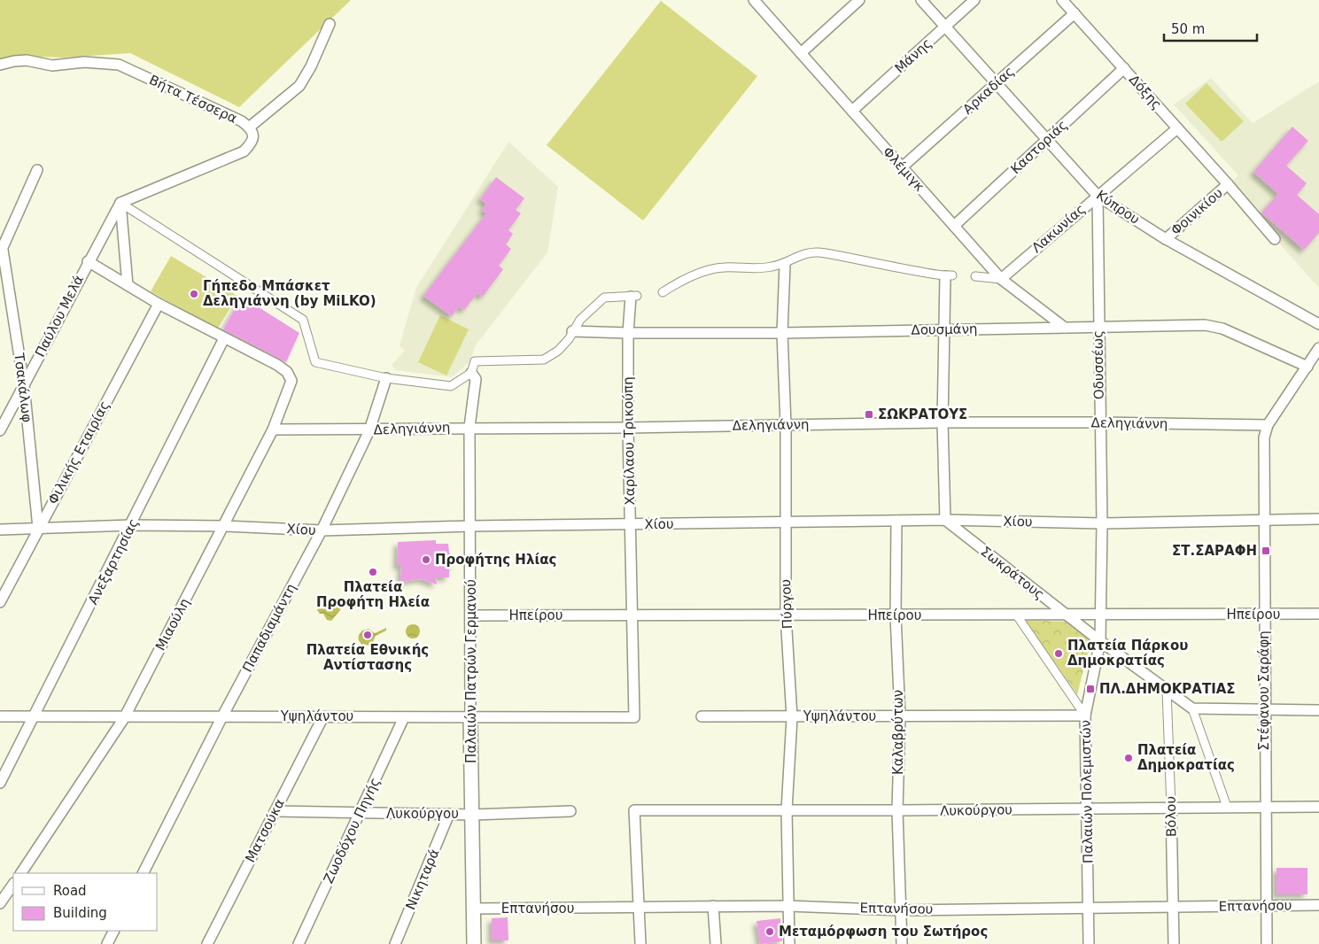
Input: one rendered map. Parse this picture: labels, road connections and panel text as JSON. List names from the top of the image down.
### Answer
{
  "streets": {
    "street": [
      "Μάνης",
      "Αρκαδίας",
      "Δόξης",
      "Βήτα Τέσσερα",
      "Καστοριάς",
      "Φλέμιγκ",
      "Κύπρου",
      "Φοινικίου",
      "Λακωνίας",
      "Παύλου Μελά",
      "Δουσμάνη",
      "Οδυσσέως",
      "Τσακάλωφ",
      "Δεληγιάννη",
      "Χαρίλαου Τρικούπη",
      "Φιλικής Εταιρίας",
      "Χίου",
      "Ανεξαρτησίας",
      "Σωκράτους",
      "Πύργου",
      "Ηπείρου",
      "Μιαούλη",
      "Παπαδιαμάντη",
      "Παλαιών Πατρών Γερμανού",
      "Στέφανου Σαράφη",
      "Υψηλάντου",
      "Καλαβρύτων",
      "Παλαιών Πολεμιστών",
      "Λυκούργου",
      "Βόλου",
      "Ματσούκα",
      "Ζωοδόχου Πηγής",
      "Νικηταρά",
      "Επτανήσου"
    ]
  },
  "crossings": [
    ["Μάνης", "Φλέμιγκ"],
    ["Μάνης", "Κύπρου"],
    ["Αρκαδίας", "Δόξης"],
    ["Αρκαδίας", "Φλέμιγκ"],
    ["Αρκαδίας", "Κύπρου"],
    ["Δόξης", "Καστοριάς"],
    ["Δόξης", "Φοινικίου"],
    ["Δόξης", "Λακωνίας"],
    ["Βήτα Τέσσερα", "Παύλου Μελά"],
    ["Καστοριάς", "Φλέμιγκ"],
    ["Καστοριάς", "Κύπρου"],
    ["Φλέμιγκ", "Λακωνίας"],
    ["Φλέμιγκ", "Δουσμάνη"],
    ["Κύπρου", "Φοινικίου"],
    ["Κύπρου", "Λακωνίας"],
    ["Κύπρου", "Οδυσσέως"],
    ["Λακωνίας", "Οδυσσέως"],
    ["Παύλου Μελά", "Τσακάλωφ"],
    ["Δουσμάνη", "Οδυσσέως"],
    ["Δουσμάνη", "Χαρίλαου Τρικούπη"],
    ["Δουσμάνη", "Πύργου"],
    ["Δουσμάνη", "Στέφανου Σαράφη"],
    ["Οδυσσέως", "Δεληγιάννη"],
    ["Οδυσσέως", "Χίου"],
    ["Οδυσσέως", "Ηπείρου"],
    ["Οδυσσέως", "Παλαιών Πολεμιστών"],
    ["Τσακάλωφ", "Φιλικής Εταιρίας"],
    ["Τσακάλωφ", "Χίου"],
    ["Δεληγιάννη", "Χαρίλαου Τρικούπη"],
    ["Δεληγιάννη", "Πύργου"],
    ["Δεληγιάννη", "Μιαούλη"],
    ["Δεληγιάννη", "Παπαδιαμάντη"],
    ["Δεληγιάννη", "Παλαιών Πατρών Γερμανού"],
    ["Δεληγιάννη", "Στέφανου Σαράφη"],
    ["Χαρίλαου Τρικούπη", "Χίου"],
    ["Χαρίλαου Τρικούπη", "Ηπείρου"],
    ["Χαρίλαου Τρικούπη", "Υψηλάντου"],
    ["Φιλικής Εταιρίας", "Χίου"],
    ["Χίου", "Ανεξαρτησίας"],
    ["Χίου", "Σωκράτους"],
    ["Χίου", "Πύργου"],
    ["Χίου", "Μιαούλη"],
    ["Χίου", "Παπαδιαμάντη"],
    ["Χίου", "Παλαιών Πατρών Γερμανού"],
    ["Χίου", "Στέφανου Σαράφη"],
    ["Χίου", "Καλαβρύτων"],
    ["Ανεξαρτησίας", "Μιαούλη"],
    ["Ανεξαρτησίας", "Υψηλάντου"],
    ["Σωκράτους", "Ηπείρου"],
    ["Σωκράτους", "Παλαιών Πολεμιστών"],
    ["Σωκράτους", "Βόλου"],
    ["Πύργου", "Ηπείρου"],
    ["Πύργου", "Υψηλάντου"],
    ["Πύργου", "Λυκούργου"],
    ["Πύργου", "Επτανήσου"],
    ["Ηπείρου", "Παλαιών Πατρών Γερμανού"],
    ["Ηπείρου", "Στέφανου Σαράφη"],
    ["Ηπείρου", "Καλαβρύτων"],
    ["Ηπείρου", "Παλαιών Πολεμιστών"],
    ["Μιαούλη", "Υψηλάντου"],
    ["Παπαδιαμάντη", "Υψηλάντου"],
    ["Παλαιών Πατρών Γερμανού", "Υψηλάντου"],
    ["Παλαιών Πατρών Γερμανού", "Λυκούργου"],
    ["Παλαιών Πατρών Γερμανού", "Επτανήσου"],
    ["Στέφανου Σαράφη", "Λυκούργου"],
    ["Στέφανου Σαράφη", "Επτανήσου"],
    ["Υψηλάντου", "Καλαβρύτων"],
    ["Υψηλάντου", "Παλαιών Πολεμιστών"],
    ["Υψηλάντου", "Ματσούκα"],
    ["Υψηλάντου", "Ζωοδόχου Πηγής"],
    ["Καλαβρύτων", "Λυκούργου"],
    ["Καλαβρύτων", "Επτανήσου"],
    ["Παλαιών Πολεμιστών", "Λυκούργου"],
    ["Παλαιών Πολεμιστών", "Επτανήσου"],
    ["Λυκούργου", "Βόλου"],
    ["Λυκούργου", "Ματσούκα"],
    ["Λυκούργου", "Ζωοδόχου Πηγής"],
    ["Λυκούργου", "Νικηταρά"],
    ["Λυκούργου", "Επτανήσου"],
    ["Βόλου", "Επτανήσου"]
  ],
  "places": {
    "other": [
      "Γήπεδο Μπάσκετ Δεληγιάννη (by MiLKO)",
      "Προφήτης Ηλίας",
      "Πλατεία Προφήτη Ηλεία",
      "Πλατεία Εθνικής Αντίστασης",
      "Πλατεία Πάρκου Δημοκρατίας",
      "Πλατεία Δημοκρατίας",
      "Μεταμόρφωση του Σωτήρος"
    ],
    "transit": ["ΣΩΚΡΑΤΟΥΣ", "ΣΤ.ΣΑΡΑΦΗ", "ΠΛ.ΔΗΜΟΚΡΑΤΙΑΣ"]
  },
  "legend": ["Road", "Building"],
  "scale_bar": "50 m"
}
